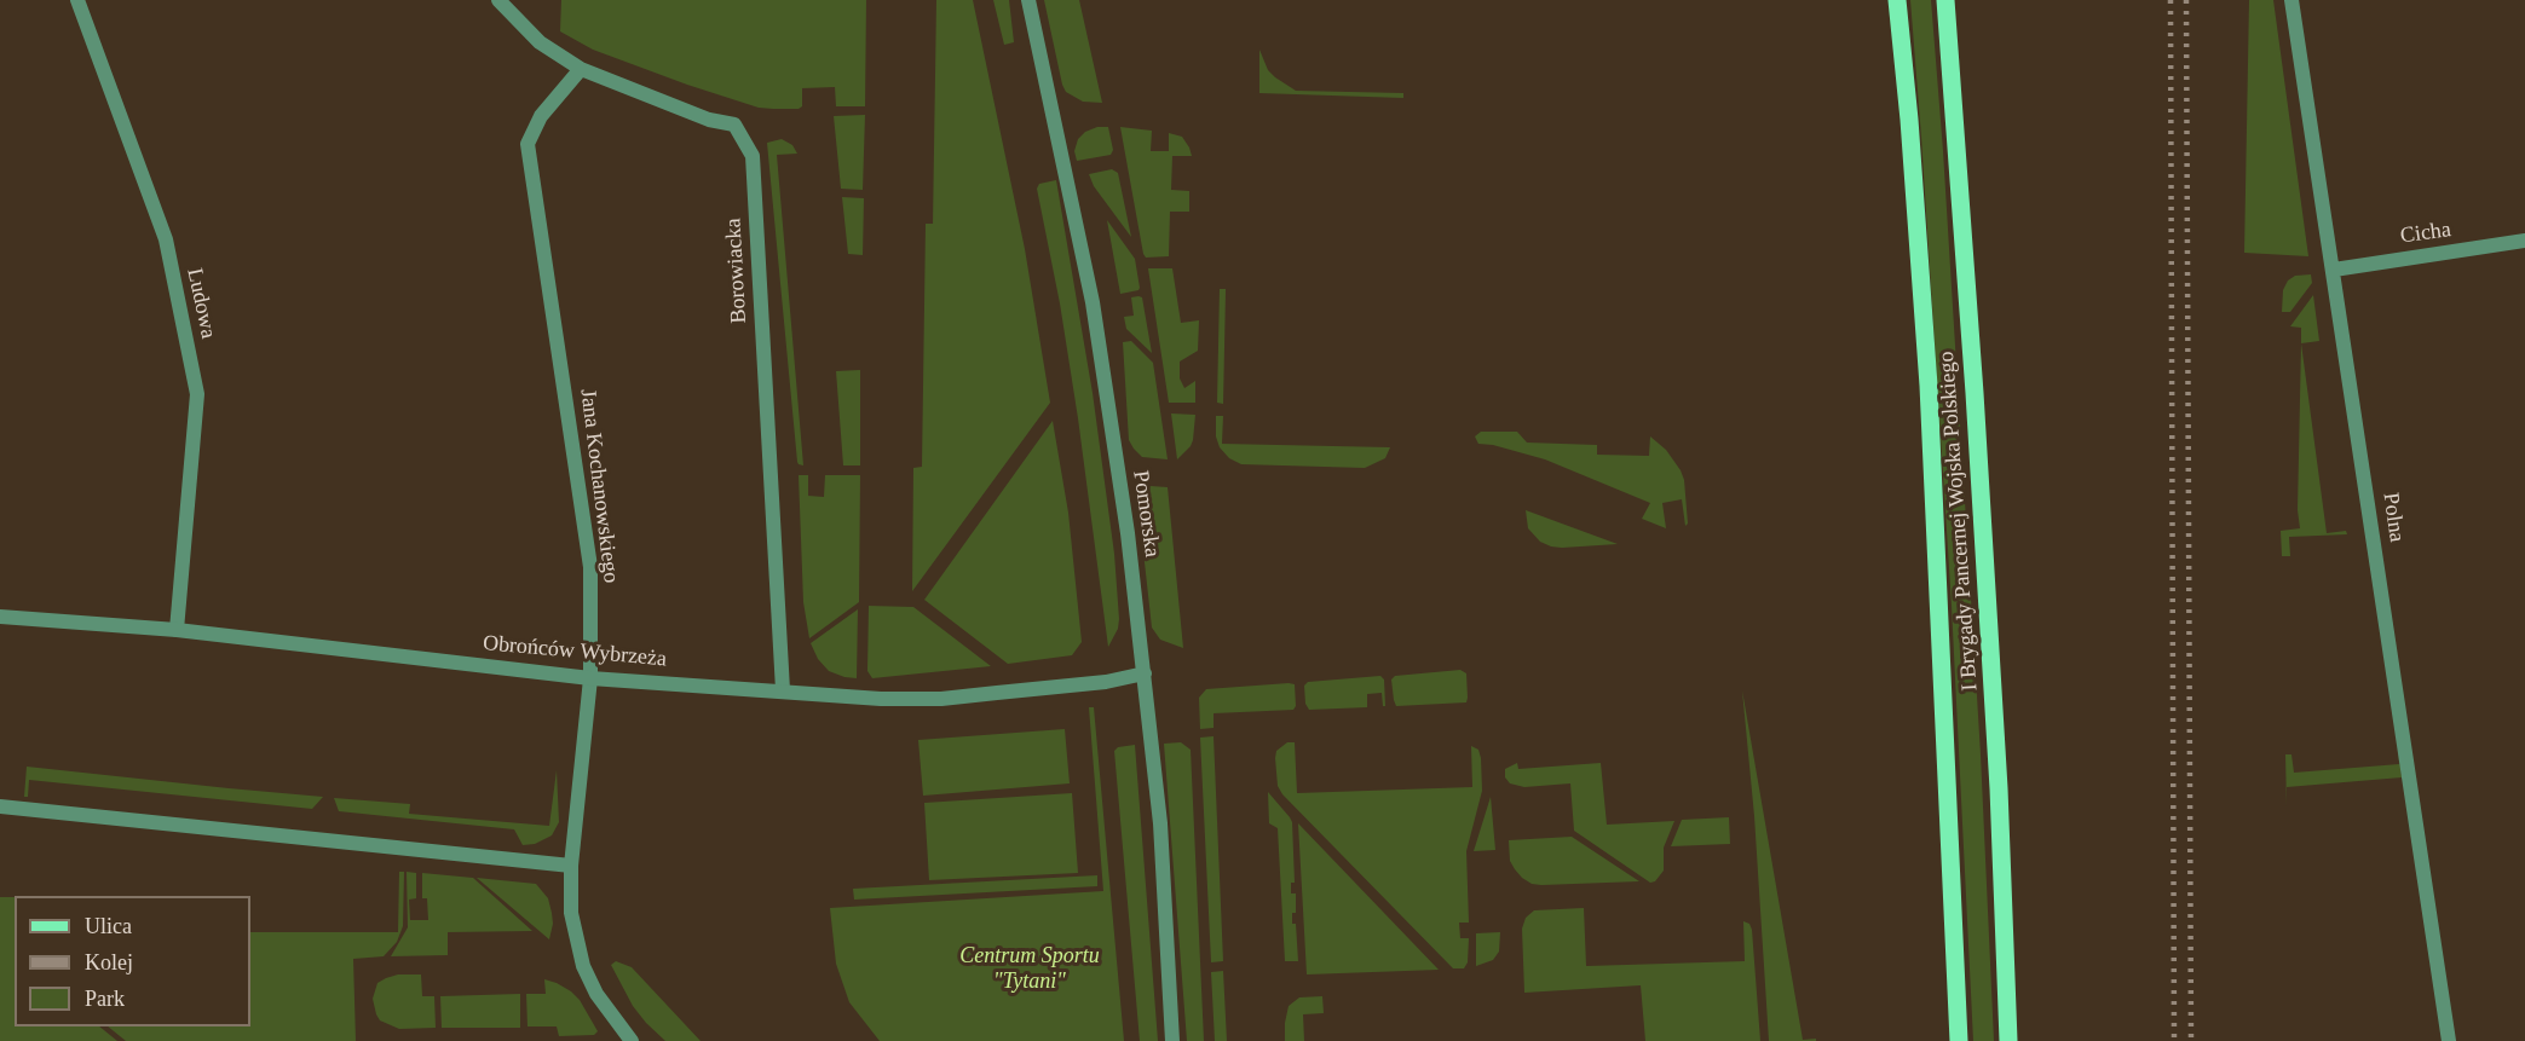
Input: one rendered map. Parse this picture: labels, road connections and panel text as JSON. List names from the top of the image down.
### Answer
{
  "streets": {
    "main road": ["I Brygady Pancernej Wojska Polskiego"],
    "street": [
      "Cicha",
      "Borowiacka",
      "Ludowa",
      "Jana Kochanowskiego",
      "Pomorska",
      "Polna",
      "Obrońców Wybrzeża"
    ]
  },
  "crossings": [
    ["Cicha", "Polna"],
    ["Borowiacka", "Jana Kochanowskiego"],
    ["Borowiacka", "Obrońców Wybrzeża"],
    ["Ludowa", "Obrońców Wybrzeża"],
    ["Jana Kochanowskiego", "Obrońców Wybrzeża"],
    ["Pomorska", "Obrońców Wybrzeża"]
  ],
  "parks": ["Centrum Sportu \"Tytani\""],
  "legend": ["Ulica", "Kolej", "Park"]
}
